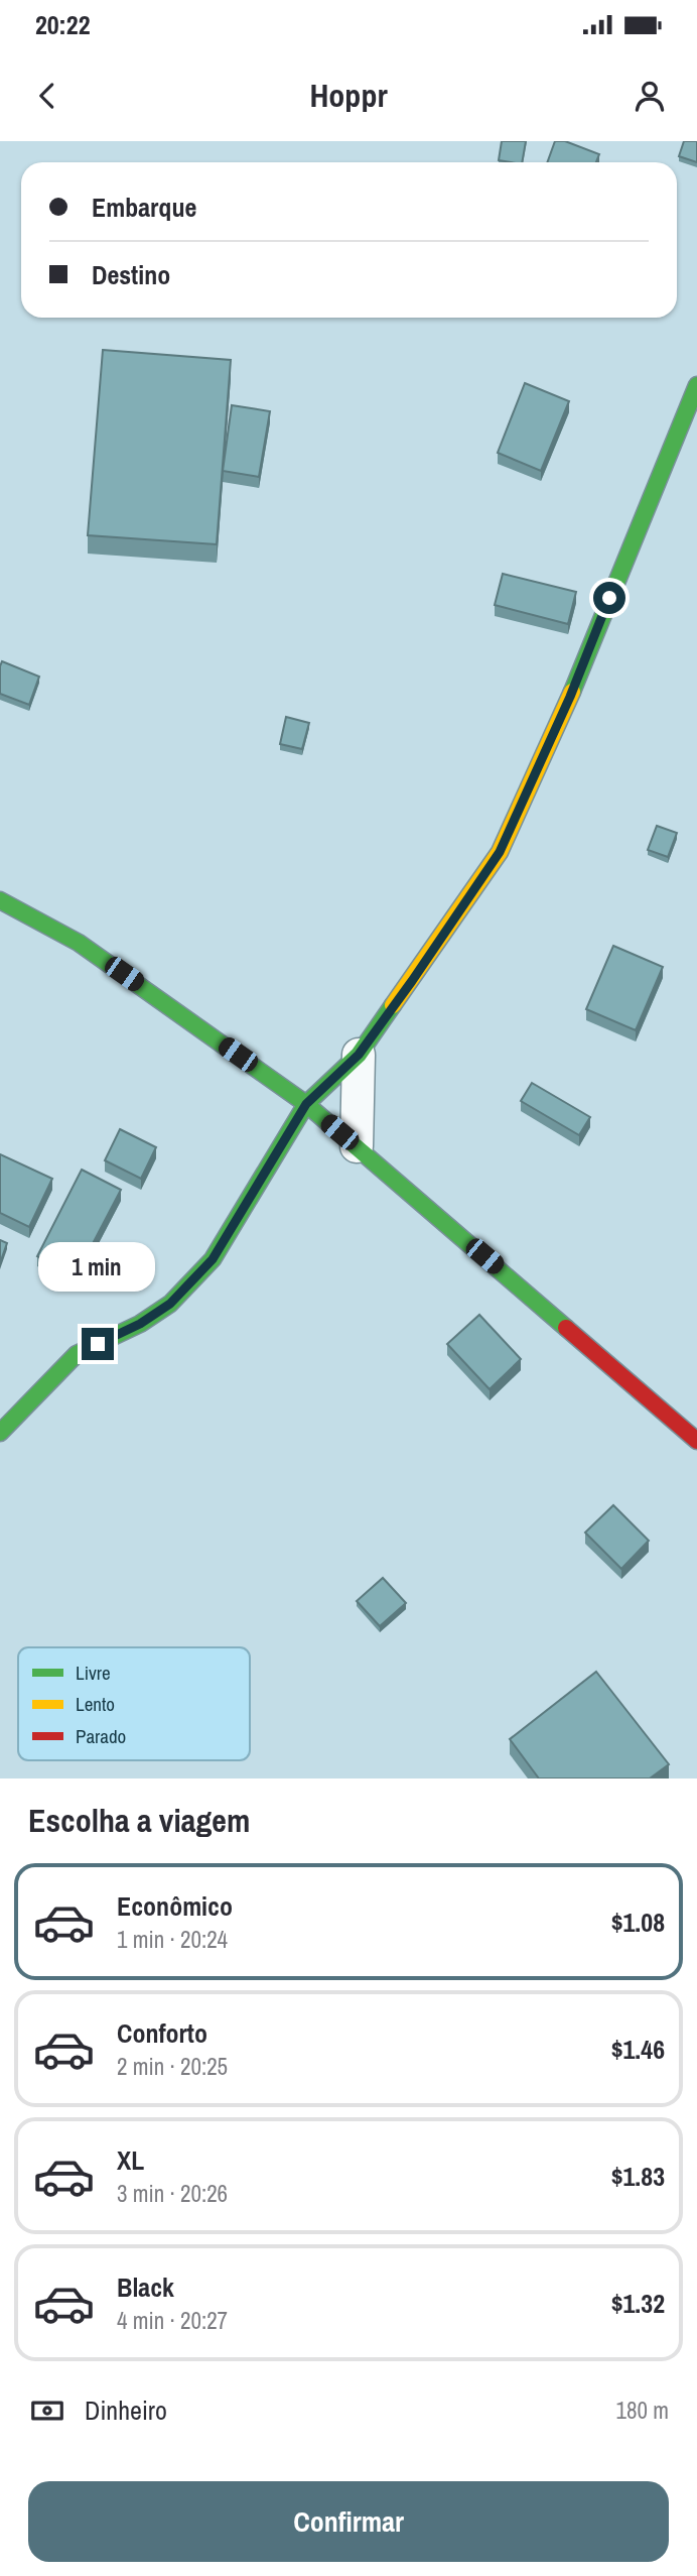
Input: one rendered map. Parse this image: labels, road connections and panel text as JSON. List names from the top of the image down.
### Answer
{
  "legend": ["Livre", "Lento", "Parado"],
  "page": {
    "status": "20:22",
    "header": "Hoppr",
    "banner": ["Embarque", "Destino"],
    "bubble": "1 min",
    "heading": "Escolha a viagem",
    "list": [
      {
        "name": "Econômico",
        "note": "1 min · 20:24",
        "value": "$1.08"
      },
      {
        "name": "Conforto",
        "note": "2 min · 20:25",
        "value": "$1.46"
      },
      {
        "name": "XL",
        "note": "3 min · 20:26",
        "value": "$1.83"
      },
      {
        "name": "Black",
        "note": "4 min · 20:27",
        "value": "$1.32"
      }
    ],
    "pay": ["Dinheiro", "180 m"],
    "buttons": "Confirmar"
  }
}
